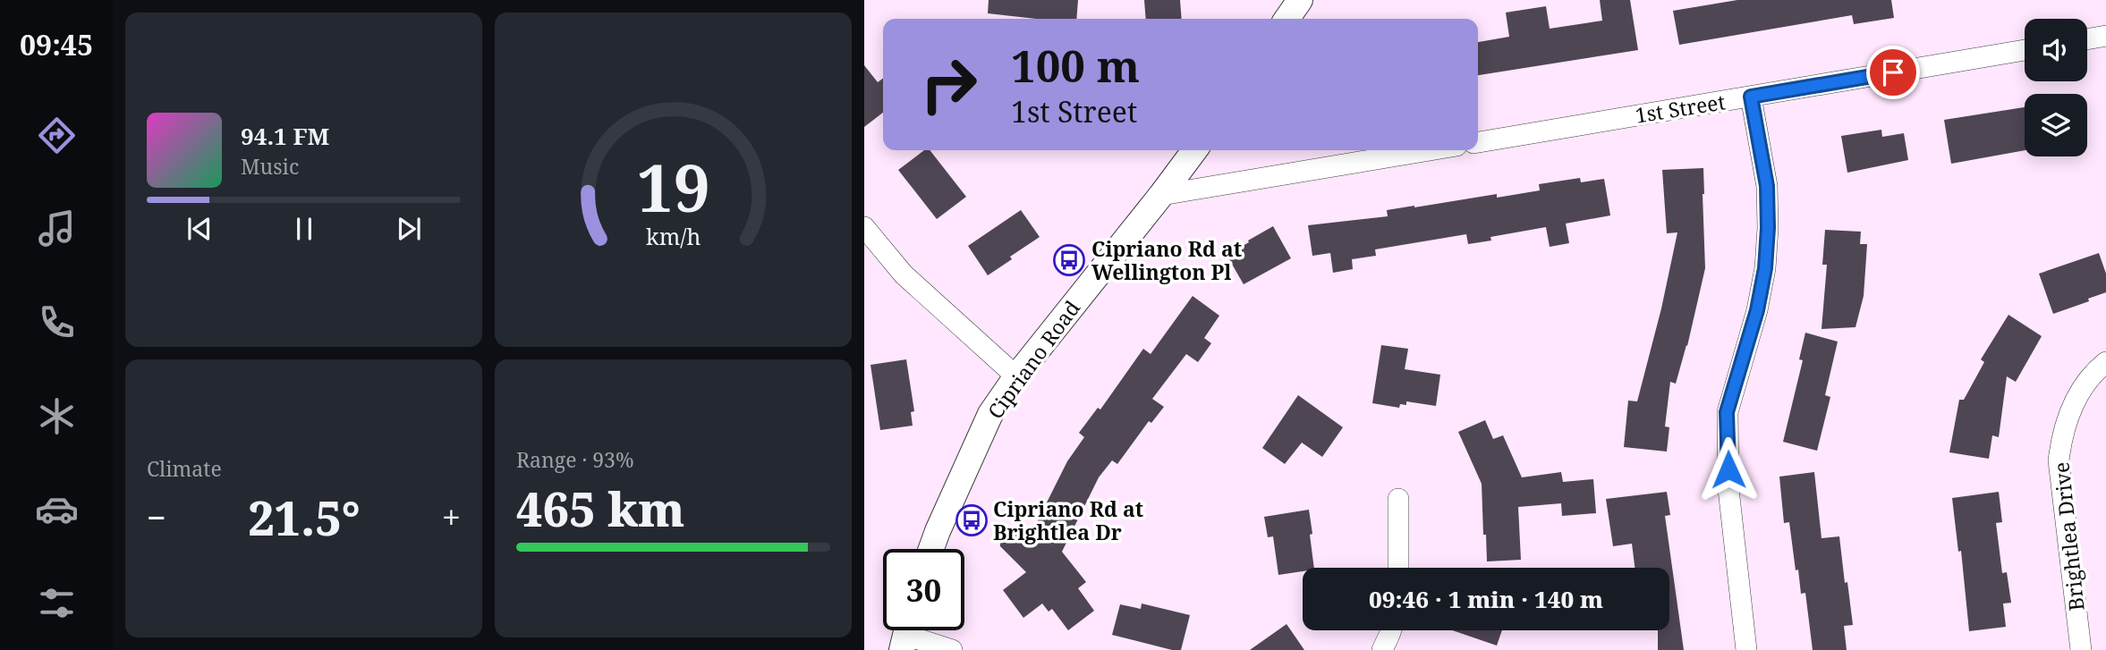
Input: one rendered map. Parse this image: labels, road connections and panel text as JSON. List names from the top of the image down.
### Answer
{
  "streets": {
    "street": ["1st Street", "Cipriano Road", "Brightlea Drive"]
  },
  "places": {
    "bus stop": ["Cipriano Rd at Wellington Pl", "Cipriano Rd at Brightlea Dr"]
  },
  "page": {
    "tabs": "09:45",
    "turn": ["100 m", "1st Street"],
    "song": ["94.1 FM", "Music"],
    "tile": [
      "Climate",
      ["Range · 93%", "465 km"]
    ],
    "heat": ["−", "21.5°", "+"],
    "limit": "30",
    "trip": "09:46 · 1 min · 140 m",
    "gauge": ["19", "km/h"]
  }
}
